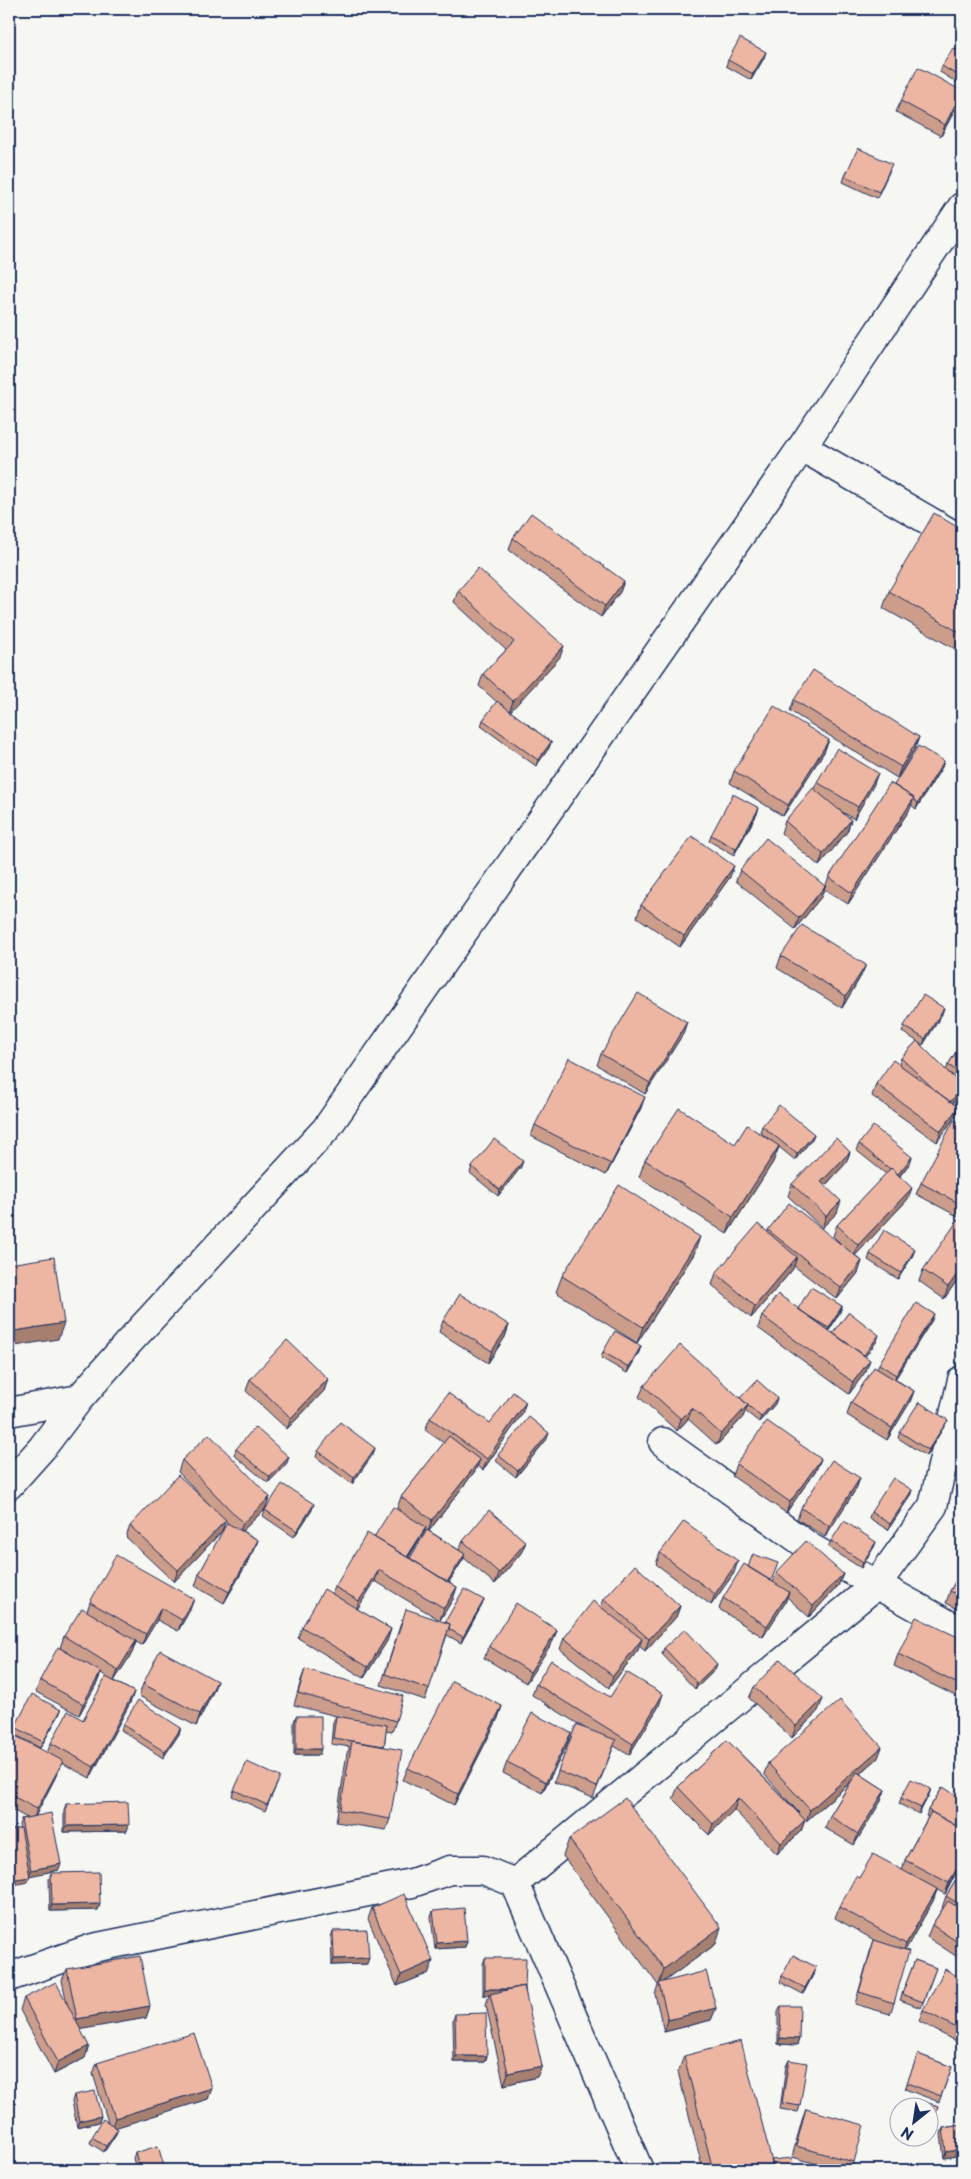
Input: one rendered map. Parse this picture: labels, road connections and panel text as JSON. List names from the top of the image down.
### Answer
{
  "north": "bottom left"
}
